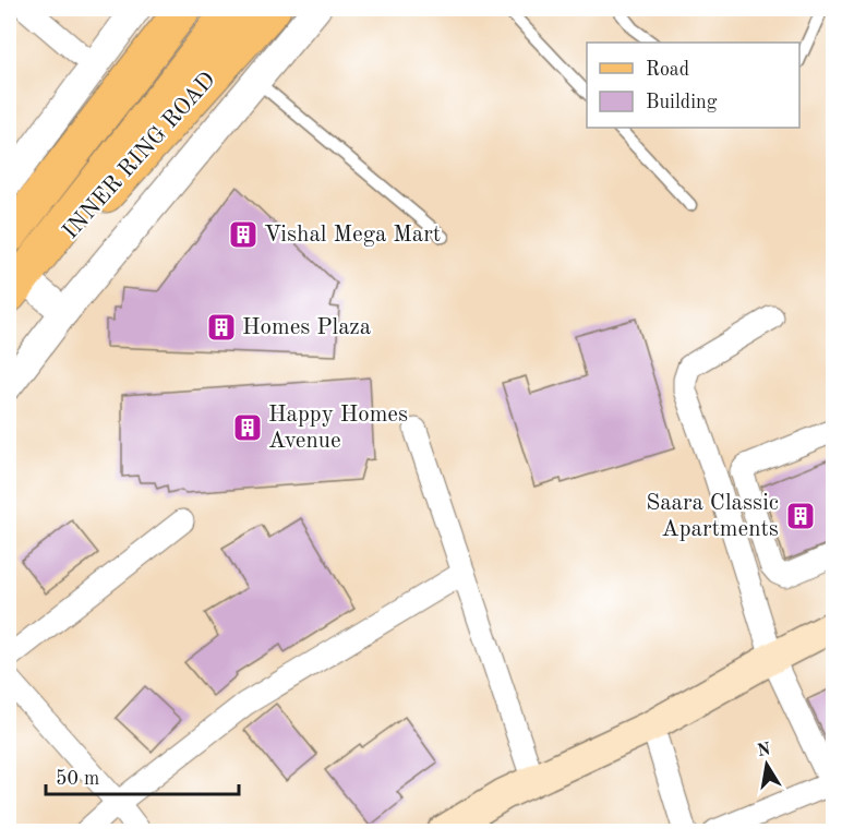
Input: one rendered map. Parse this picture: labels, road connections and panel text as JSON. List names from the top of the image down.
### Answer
{
  "streets": {
    "main road": ["INNER RING ROAD"]
  },
  "places": {
    "building": [
      "Vishal Mega Mart",
      "Homes Plaza",
      "Happy Homes Avenue",
      "Saara Classic Apartments"
    ]
  },
  "legend": ["Road", "Building"],
  "scale_bar": "50 m",
  "north": "top"
}
